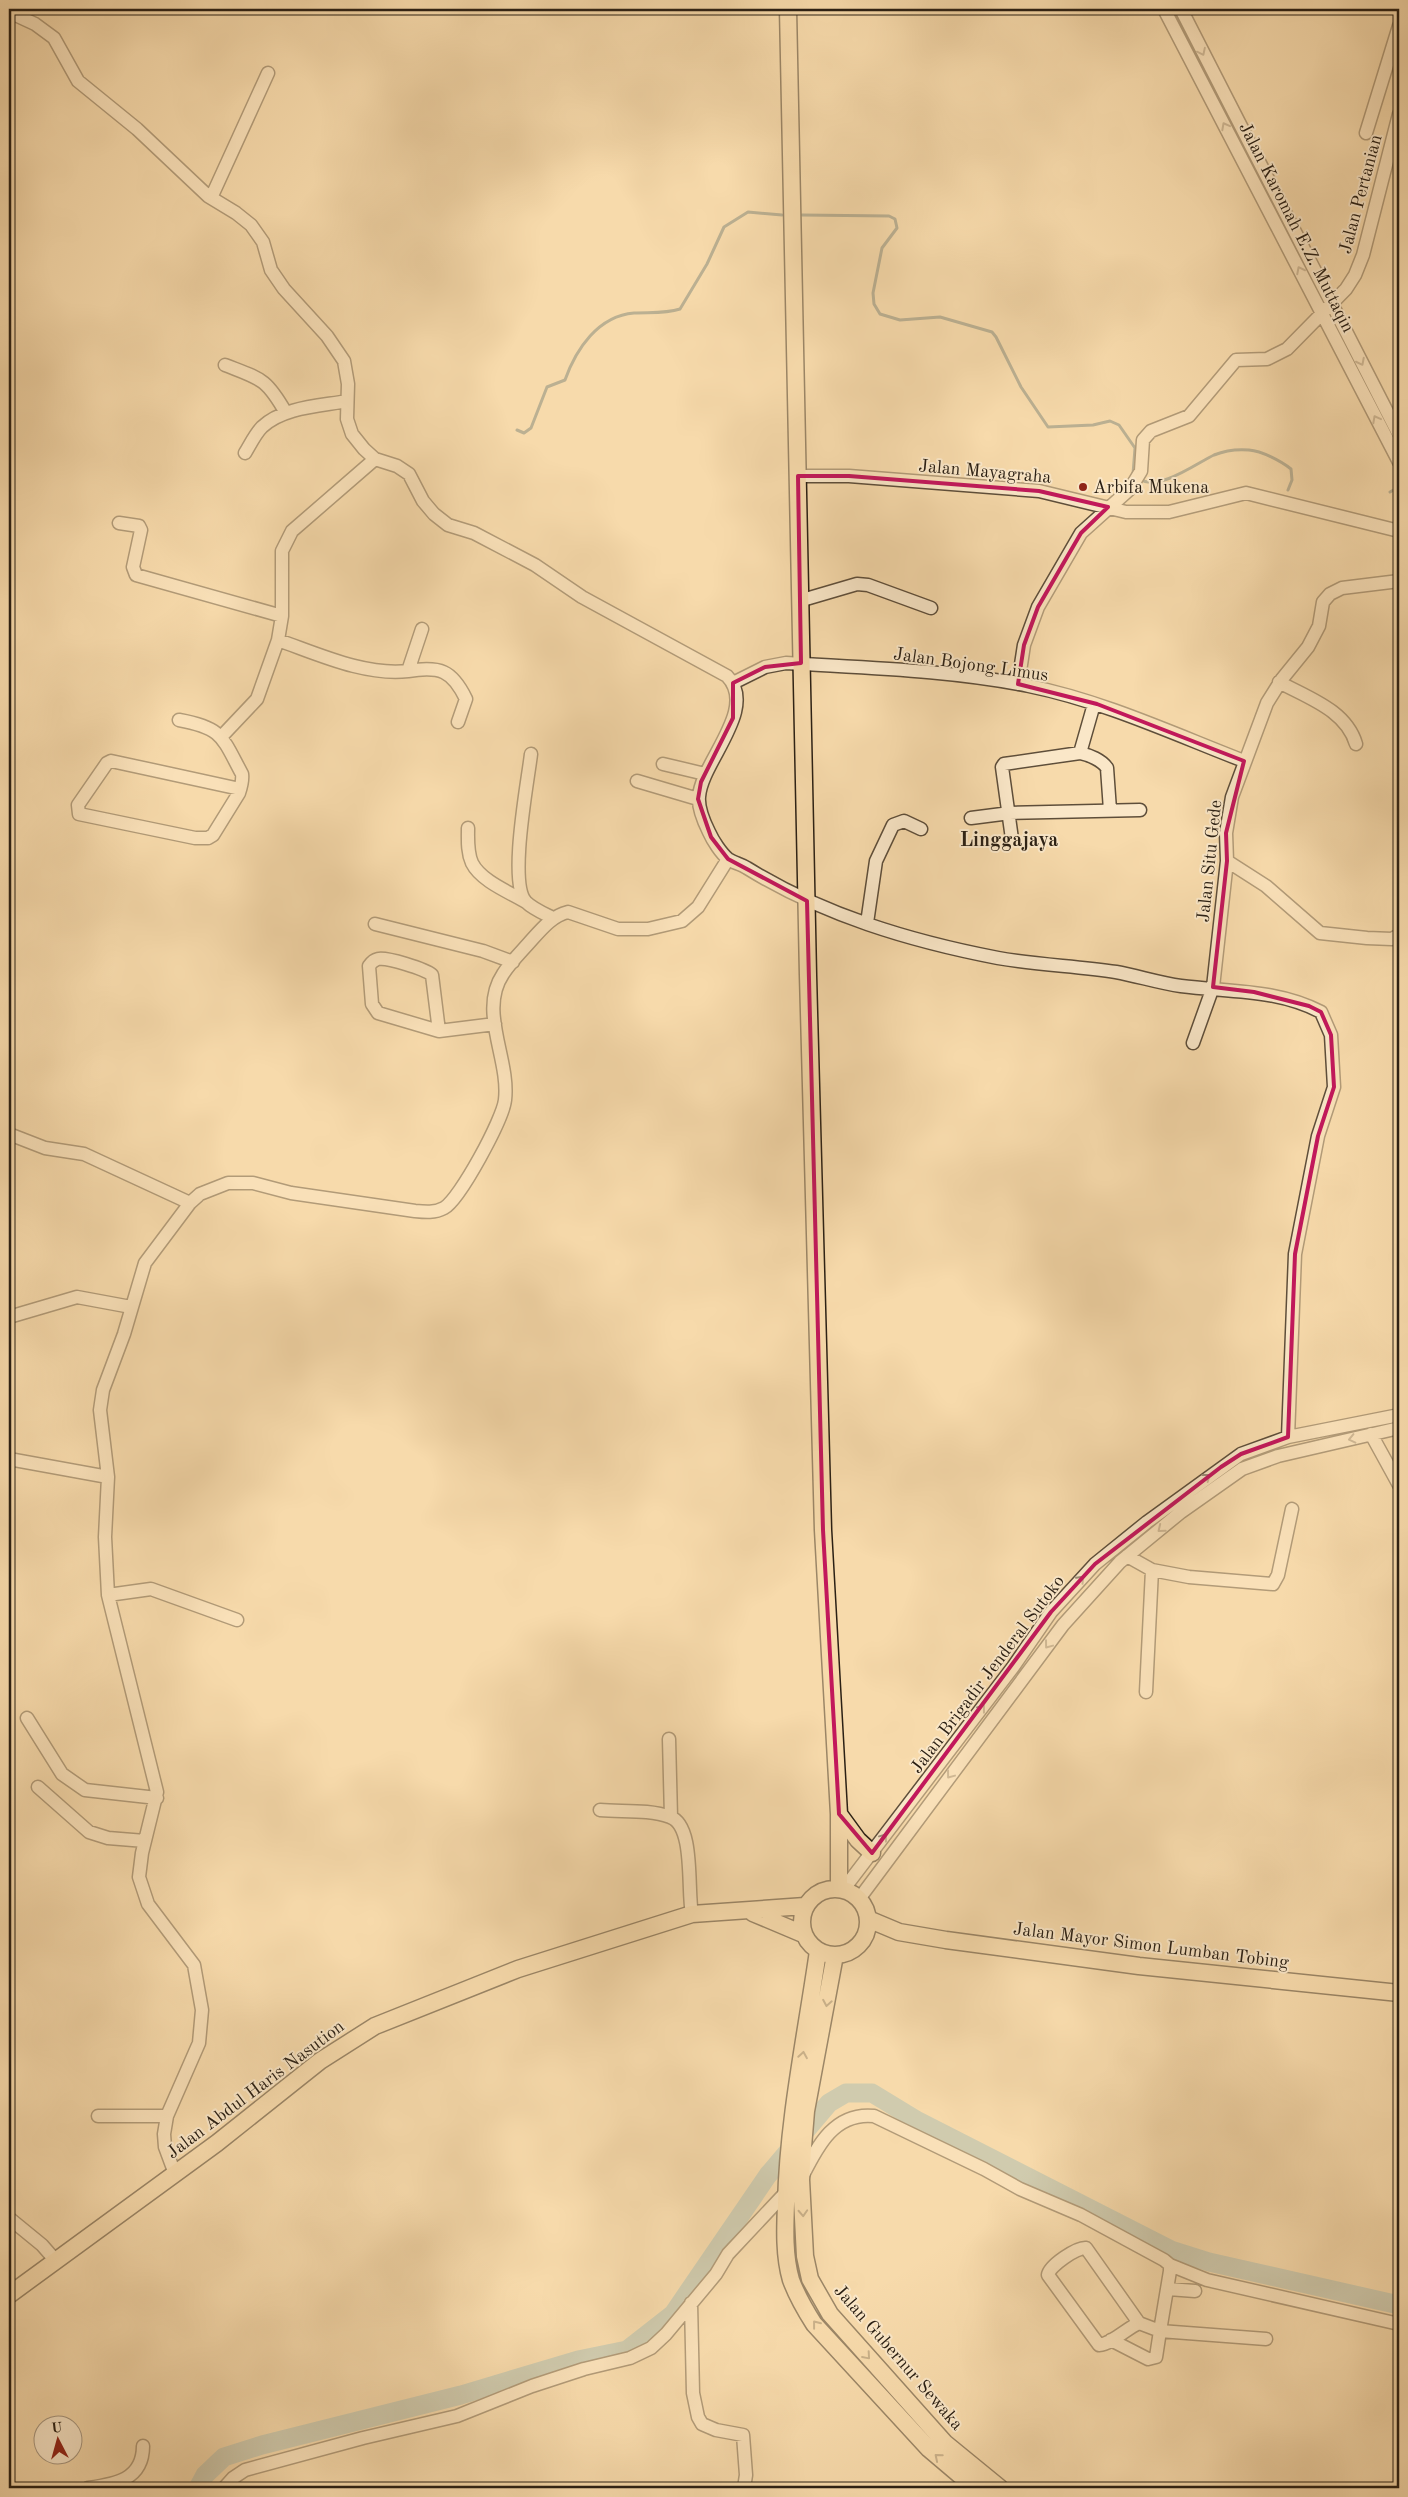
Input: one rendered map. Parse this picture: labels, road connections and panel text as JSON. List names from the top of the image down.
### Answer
{
  "streets": {
    "main road": ["Jalan Mayor Simon Lumban Tobing", "Jalan Abdul Haris Nasution", "Jalan Gubernur Sewaka"],
    "street": [
      "Jalan Pertanian",
      "Jalan Karomah E.Z. Muttaqin",
      "Jalan Mayagraha",
      "Jalan Bojong Limus",
      "Jalan Situ Gede",
      "Jalan Brigadir Jenderal Sutoko"
    ]
  },
  "crossings": [
    ["Jalan Pertanian", "Jalan Karomah E.Z. Muttaqin"],
    ["Jalan Pertanian", "Jalan Mayagraha"],
    ["Jalan Bojong Limus", "Jalan Situ Gede"],
    ["Jalan Brigadir Jenderal Sutoko", "Jalan Mayor Simon Lumban Tobing"]
  ],
  "districts": ["Linggajaya"],
  "places": ["Arbifa Mukena"],
  "north": "top"
}
